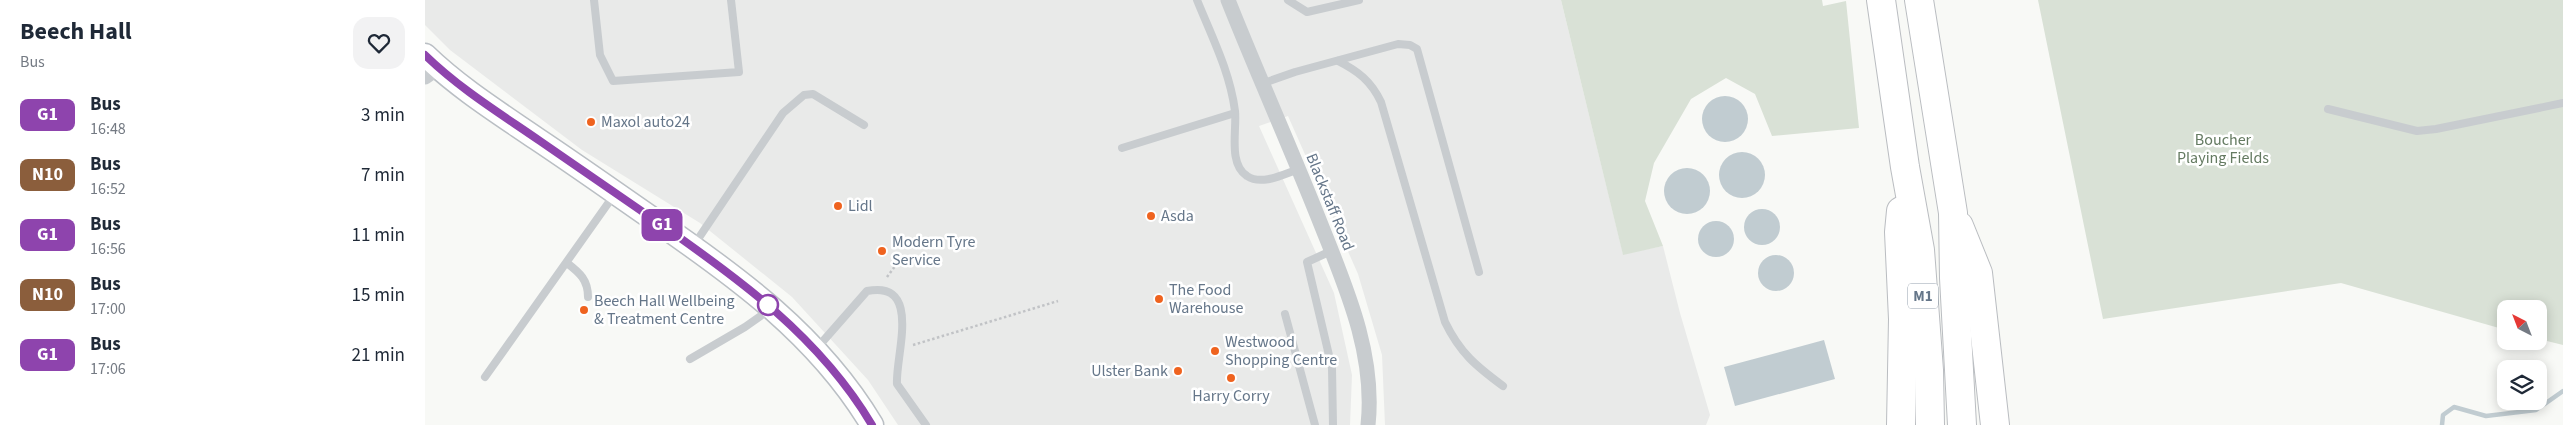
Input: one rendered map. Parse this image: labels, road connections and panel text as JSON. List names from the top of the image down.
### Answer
{
  "streets": {
    "highway": ["M1"],
    "street": ["Blackstaff Road"]
  },
  "parks": ["Boucher Playing Fields"],
  "places": [
    "Maxol auto24",
    "Lidl",
    "Asda",
    "Modern Tyre Service",
    "The Food Warehouse",
    "Beech Hall Wellbeing & Treatment Centre",
    "Westwood Shopping Centre",
    "Ulster Bank",
    "Harry Corry"
  ],
  "lines": ["bus line G1"],
  "north": "top left",
  "page": {
    "heading": ["Beech Hall", "Bus"],
    "on_map": "G1",
    "list": [
      {
        "mark": "G1",
        "name": "Bus",
        "note": "16:48",
        "value": "3 min"
      },
      {
        "mark": "N10",
        "name": "Bus",
        "note": "16:52",
        "value": "7 min"
      },
      {
        "mark": "G1",
        "name": "Bus",
        "note": "16:56",
        "value": "11 min"
      },
      {
        "mark": "N10",
        "name": "Bus",
        "note": "17:00",
        "value": "15 min"
      },
      {
        "mark": "G1",
        "name": "Bus",
        "note": "17:06",
        "value": "21 min"
      }
    ]
  }
}
